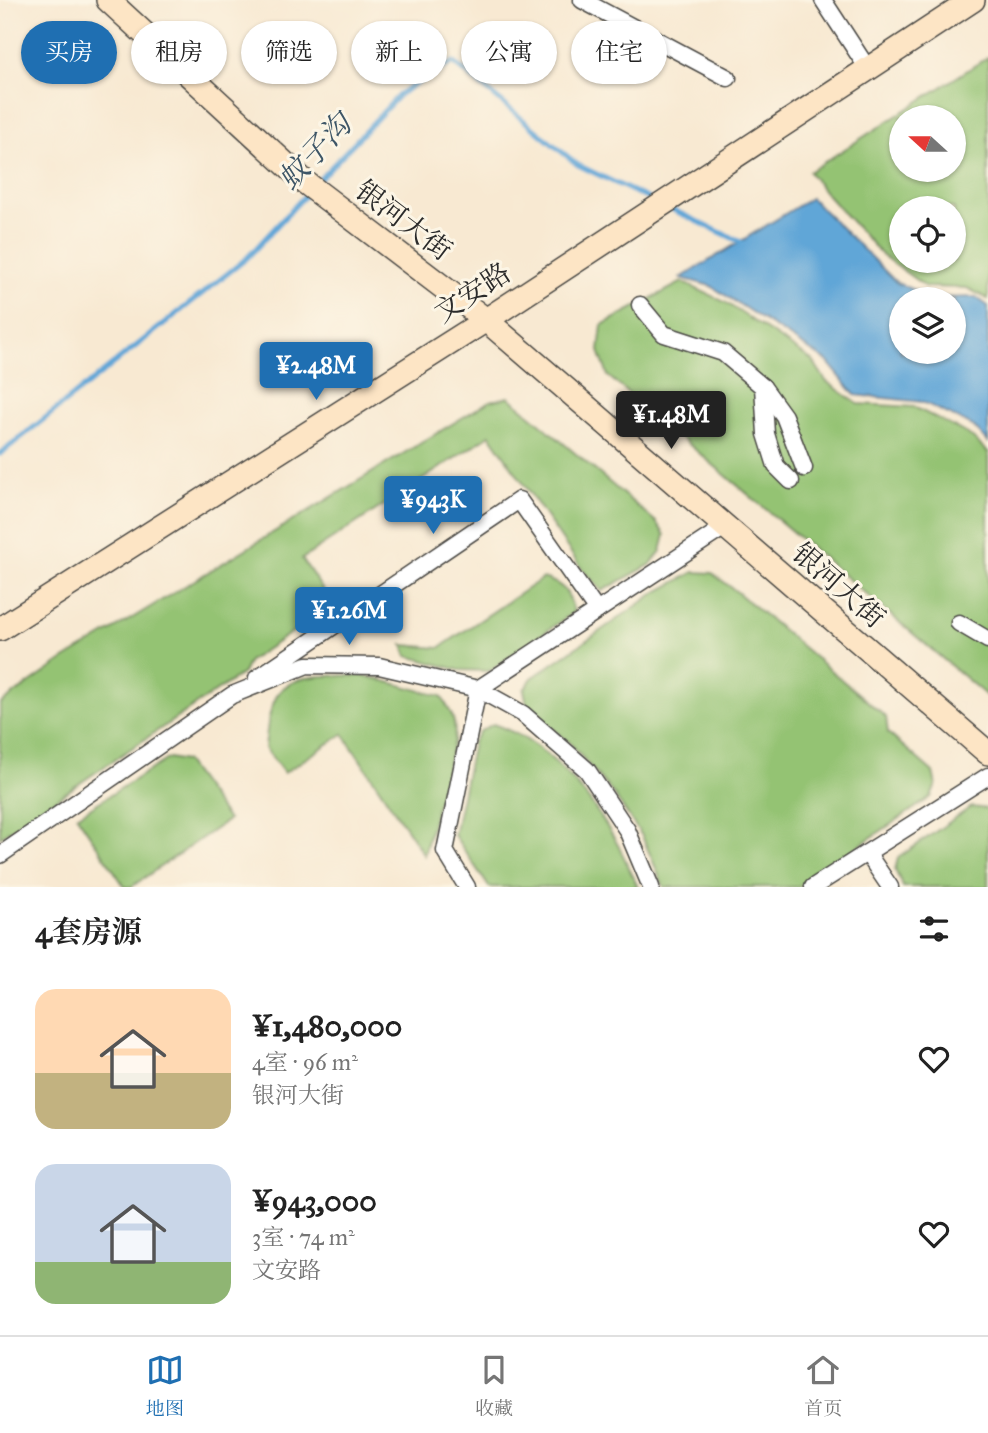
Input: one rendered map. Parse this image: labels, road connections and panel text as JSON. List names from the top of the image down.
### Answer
{
  "streets": {
    "main road": ["银河大街", "文安路"]
  },
  "crossings": [
    ["银河大街", "文安路"]
  ],
  "water": ["蚊子沟"],
  "north": "left",
  "page": {
    "chip": [
      "买房",
      "租房",
      "筛选",
      "新上",
      "公寓",
      "住宅"
    ],
    "price": [
      "¥2.48M",
      "¥1.48M",
      "¥943K",
      "¥1.26M"
    ],
    "heading": "4套房源",
    "list": [
      {
        "name": "¥1,480,000",
        "note": "4室 · 96 m² · 银河大街"
      },
      {
        "name": "¥943,000",
        "note": "3室 · 74 m² · 文安路"
      }
    ],
    "tabs": ["地图", "收藏", "首页"]
  }
}
